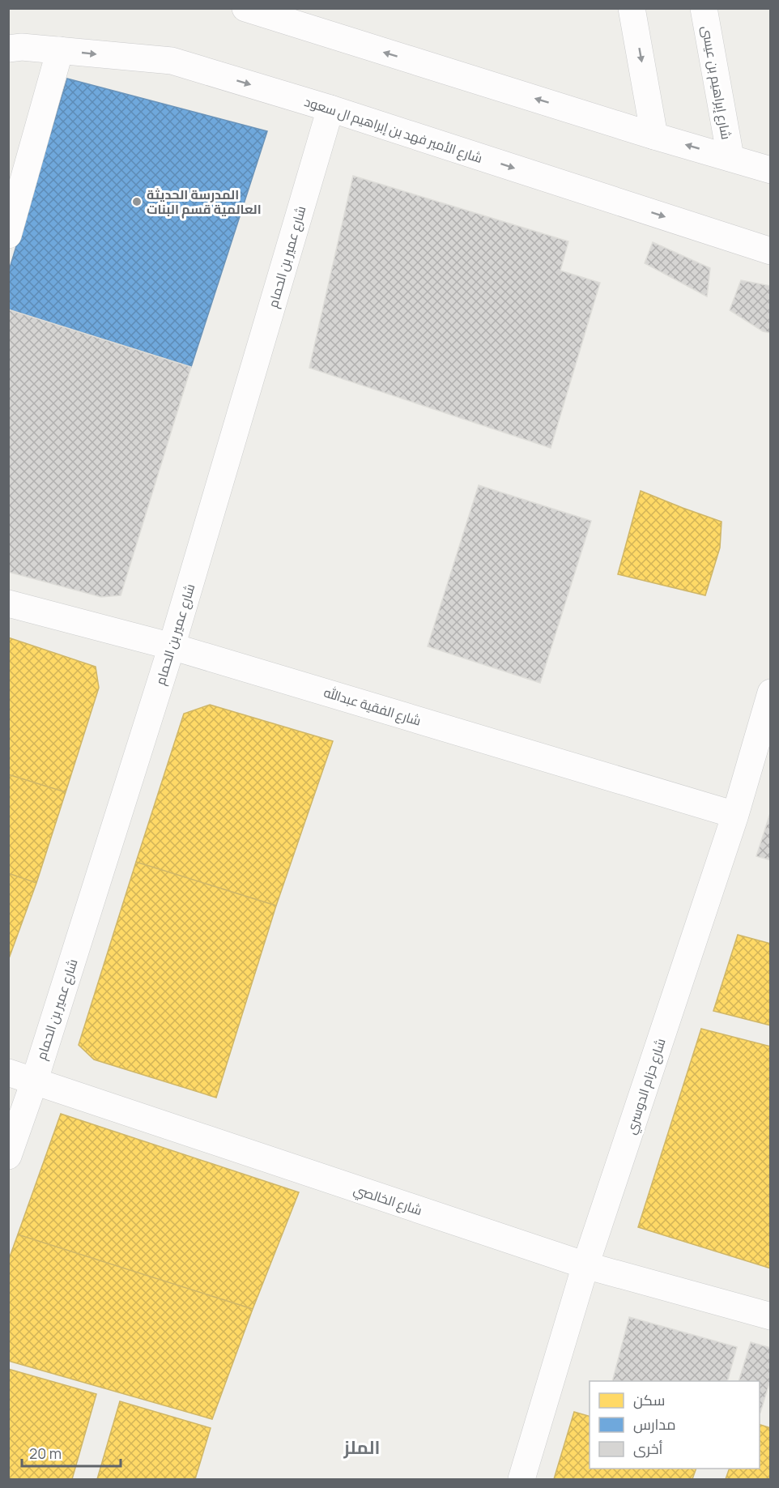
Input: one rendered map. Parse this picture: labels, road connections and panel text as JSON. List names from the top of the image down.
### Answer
{
  "streets": {
    "street": [
      "شارع إبراهيم بن عيسى",
      "شارع الأمير فهد بن إبراهيم ال سعود",
      "شارع عمير بن الحمام",
      "شارع الفقية عبدالله",
      "شارع حزام الدوسري",
      "شارع الخالصي"
    ]
  },
  "crossings": [
    ["شارع الأمير فهد بن إبراهيم ال سعود", "شارع عمير بن الحمام"],
    ["شارع عمير بن الحمام", "شارع الفقية عبدالله"],
    ["شارع عمير بن الحمام", "شارع الخالصي"],
    ["شارع الفقية عبدالله", "شارع حزام الدوسري"],
    ["شارع حزام الدوسري", "شارع الخالصي"]
  ],
  "districts": ["الملز"],
  "places": ["المدرسة الحديثة العالمية قسم البنات"],
  "legend": ["سكن", "مدارس", "أخرى"],
  "scale_bar": "20 m"
}
